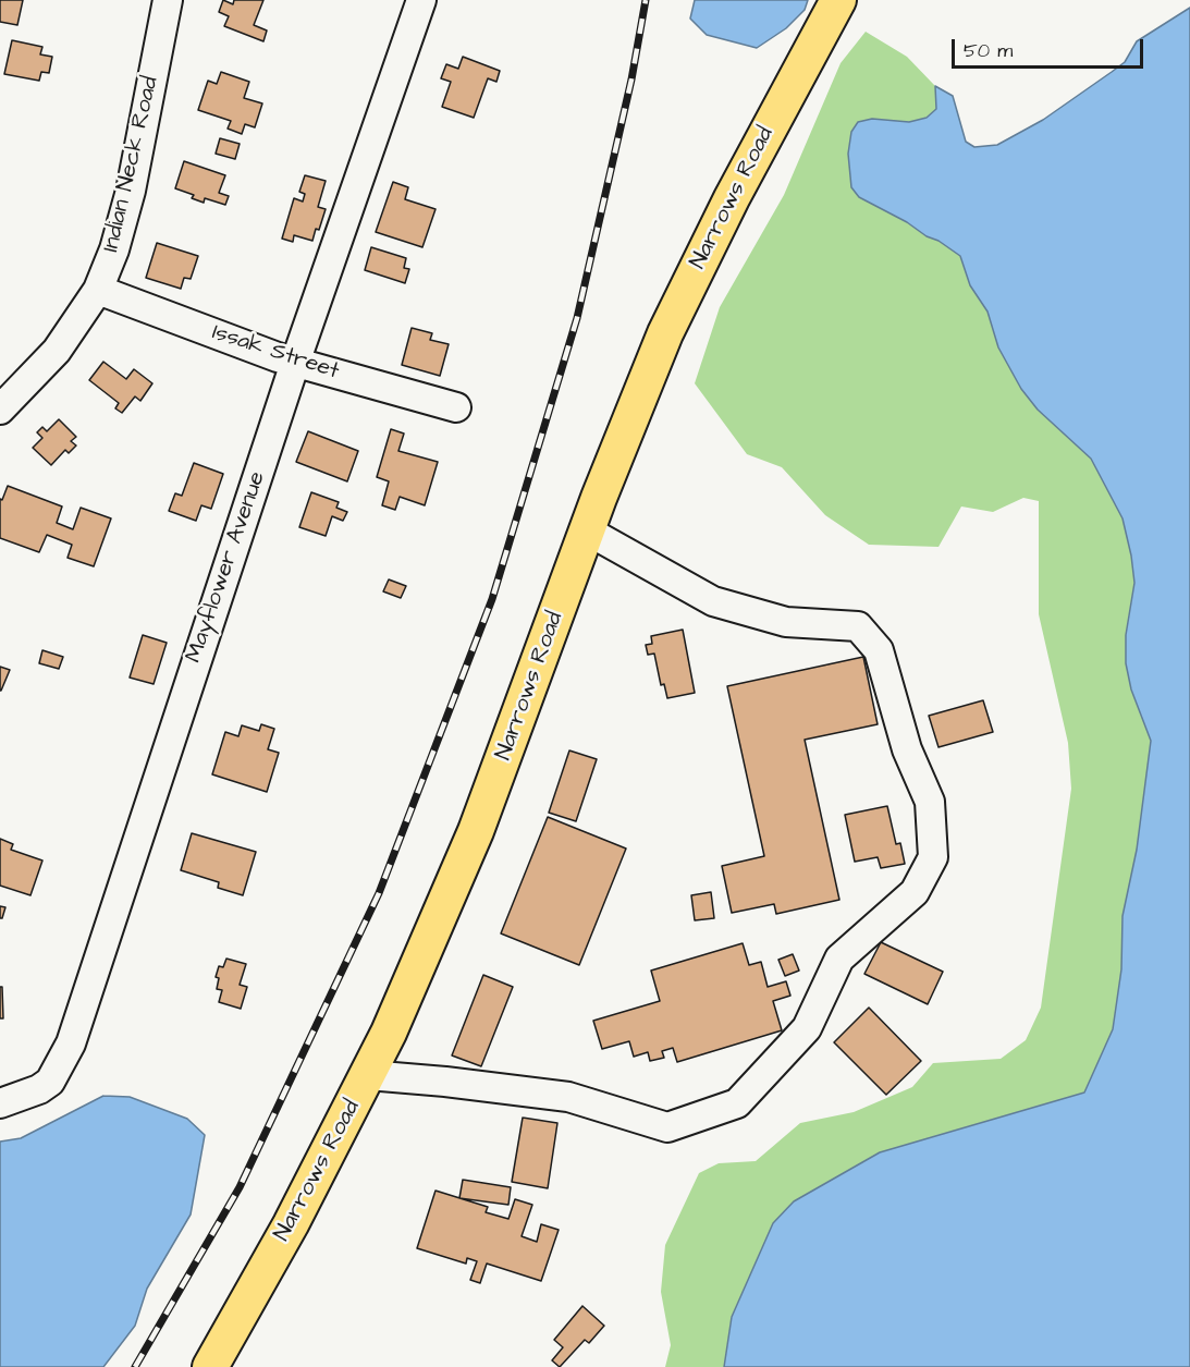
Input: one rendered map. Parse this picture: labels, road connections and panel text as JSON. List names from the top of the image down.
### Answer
{
  "streets": {
    "main road": ["Narrows Road"],
    "street": ["Indian Neck Road", "Issak Street", "Mayflower Avenue"]
  },
  "crossings": [
    ["Indian Neck Road", "Issak Street"],
    ["Issak Street", "Mayflower Avenue"]
  ],
  "scale_bar": "50 m"
}
